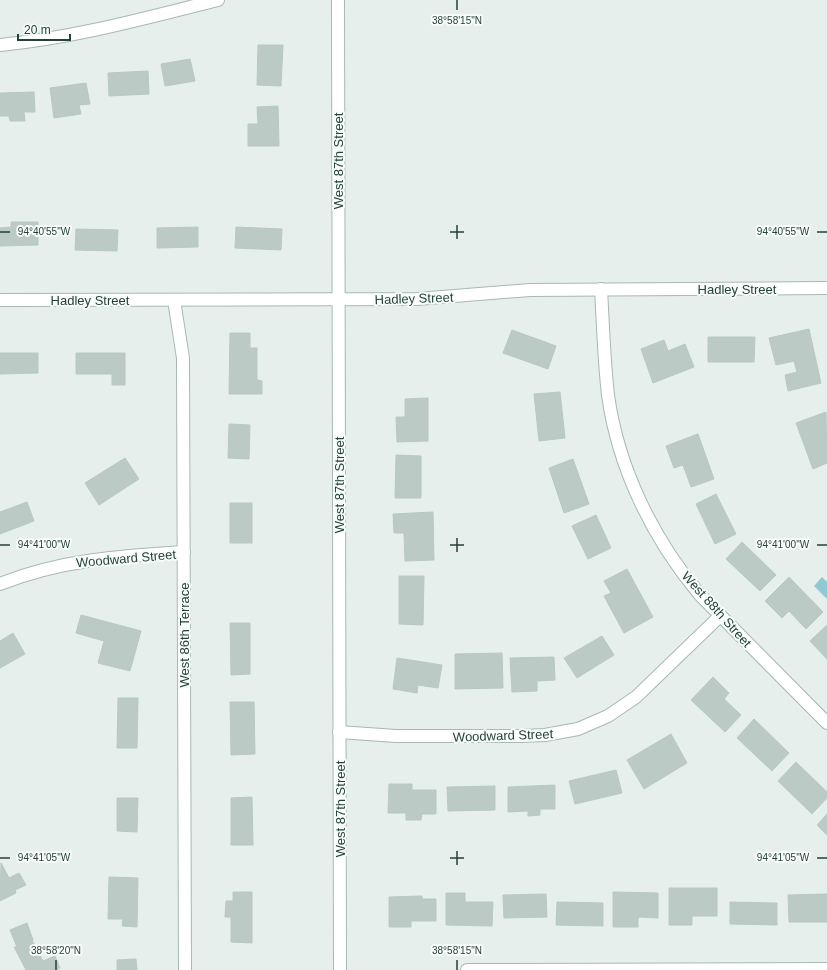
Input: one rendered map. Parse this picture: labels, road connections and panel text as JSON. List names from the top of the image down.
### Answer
{
  "streets": {
    "street": [
      "West 87th Street",
      "Hadley Street",
      "Woodward Street",
      "West 88th Street",
      "West 86th Terrace"
    ]
  },
  "crossings": [
    ["West 87th Street", "Hadley Street"],
    ["West 87th Street", "Woodward Street"],
    ["Hadley Street", "West 88th Street"],
    ["Hadley Street", "West 86th Terrace"],
    ["Woodward Street", "West 88th Street"],
    ["Woodward Street", "West 86th Terrace"]
  ],
  "scale_bar": "20 m",
  "coordinates": [
    "38°58'15\"N",
    "94°40'55\"W",
    "94°41'00\"W",
    "94°41'05\"W",
    "38°58'20\"N"
  ]
}
